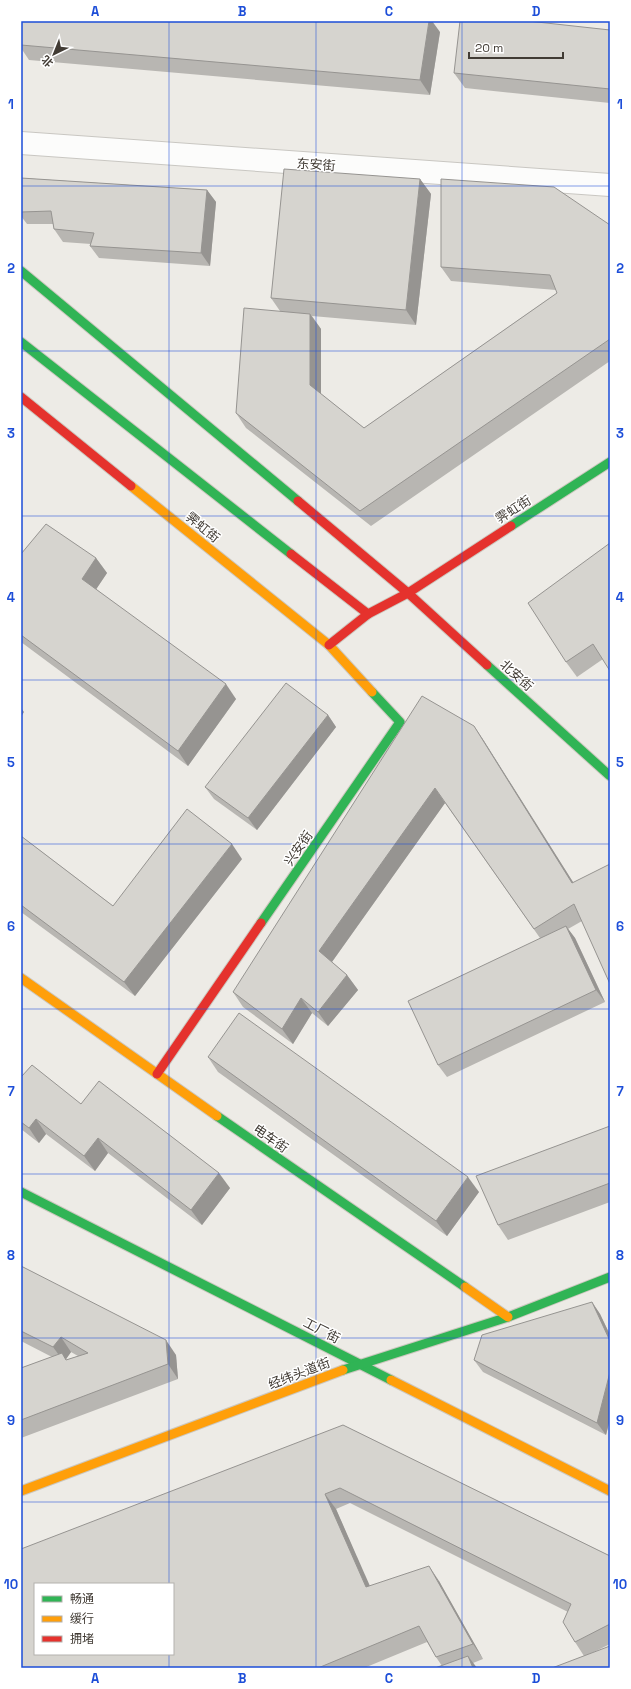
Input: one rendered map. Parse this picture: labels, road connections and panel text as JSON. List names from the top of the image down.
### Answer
{
  "streets": {
    "street": [
      "东安街",
      "霁虹街",
      "北安街",
      "兴安街",
      "电车街",
      "工厂街",
      "经纬头道街"
    ]
  },
  "crossings": [
    ["霁虹街", "北安街"],
    ["霁虹街", "兴安街"],
    ["兴安街", "电车街"],
    ["电车街", "经纬头道街"],
    ["工厂街", "经纬头道街"]
  ],
  "legend": ["畅通", "缓行", "拥堵"],
  "scale_bar": "20 m",
  "north": "bottom left",
  "grid": {
    "columns": [
      "A",
      "B",
      "C",
      "D"
    ],
    "rows": [
      "1",
      "2",
      "3",
      "4",
      "5",
      "6",
      "7",
      "8",
      "9",
      "10"
    ]
  }
}
